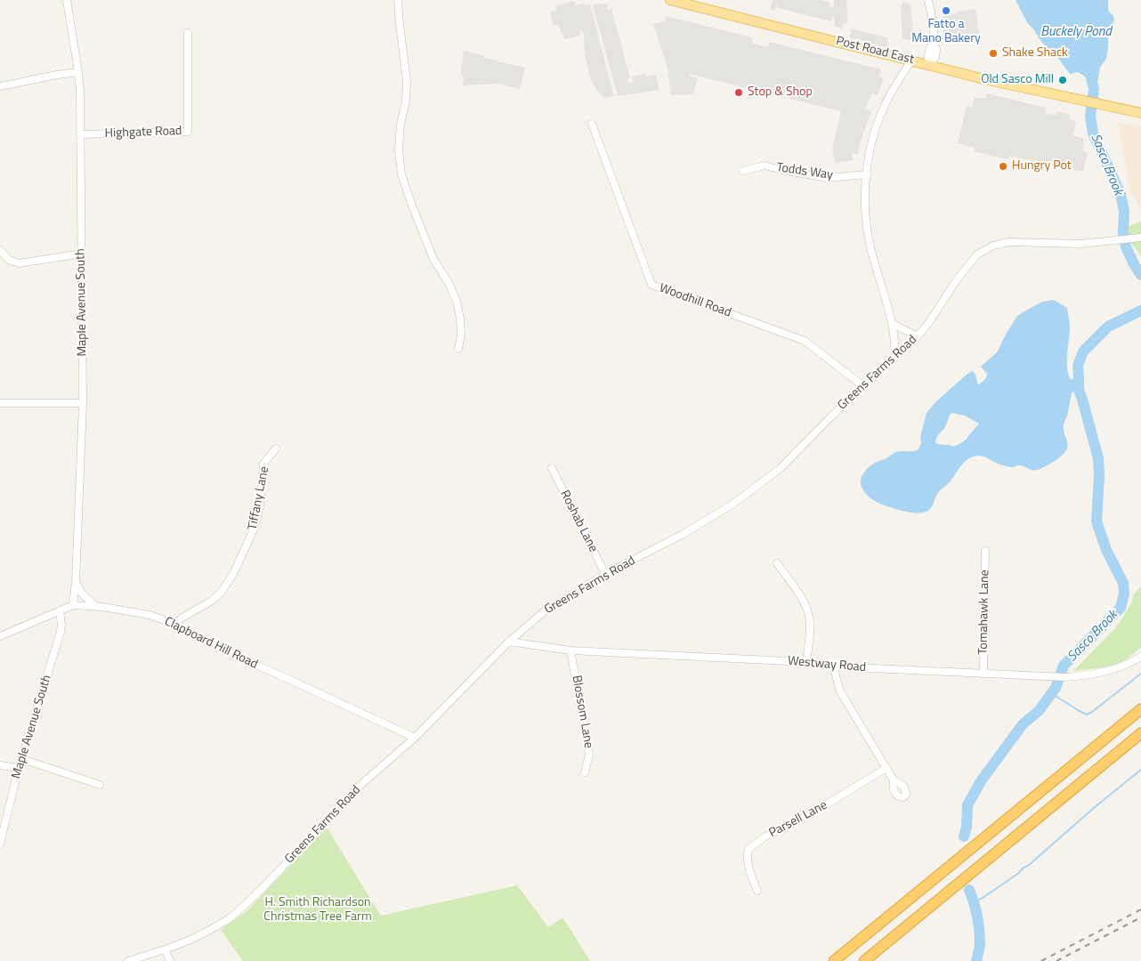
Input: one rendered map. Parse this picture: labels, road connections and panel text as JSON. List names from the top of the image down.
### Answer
{
  "streets": {
    "main road": ["Post Road East"],
    "street": [
      "Highgate Road",
      "Todds Way",
      "Woodhill Road",
      "Maple Avenue South",
      "Greens Farms Road",
      "Tiffany Lane",
      "Roshab Lane",
      "Tomahawk Lane",
      "Clapboard Hill Road",
      "Westway Road",
      "Blossom Lane",
      "Parsell Lane"
    ]
  },
  "crossings": [
    ["Highgate Road", "Maple Avenue South"],
    ["Woodhill Road", "Greens Farms Road"],
    ["Maple Avenue South", "Clapboard Hill Road"],
    ["Greens Farms Road", "Roshab Lane"],
    ["Greens Farms Road", "Clapboard Hill Road"],
    ["Greens Farms Road", "Westway Road"],
    ["Tiffany Lane", "Clapboard Hill Road"],
    ["Tomahawk Lane", "Westway Road"],
    ["Westway Road", "Blossom Lane"]
  ],
  "water": ["Buckely Pond", "Sasco Brook"],
  "parks": ["H. Smith Richardson Christmas Tree Farm"],
  "places": [
    "Fatto a Mano Bakery",
    "Shake Shack",
    "Old Sasco Mill",
    "Stop & Shop",
    "Hungry Pot"
  ]
}
